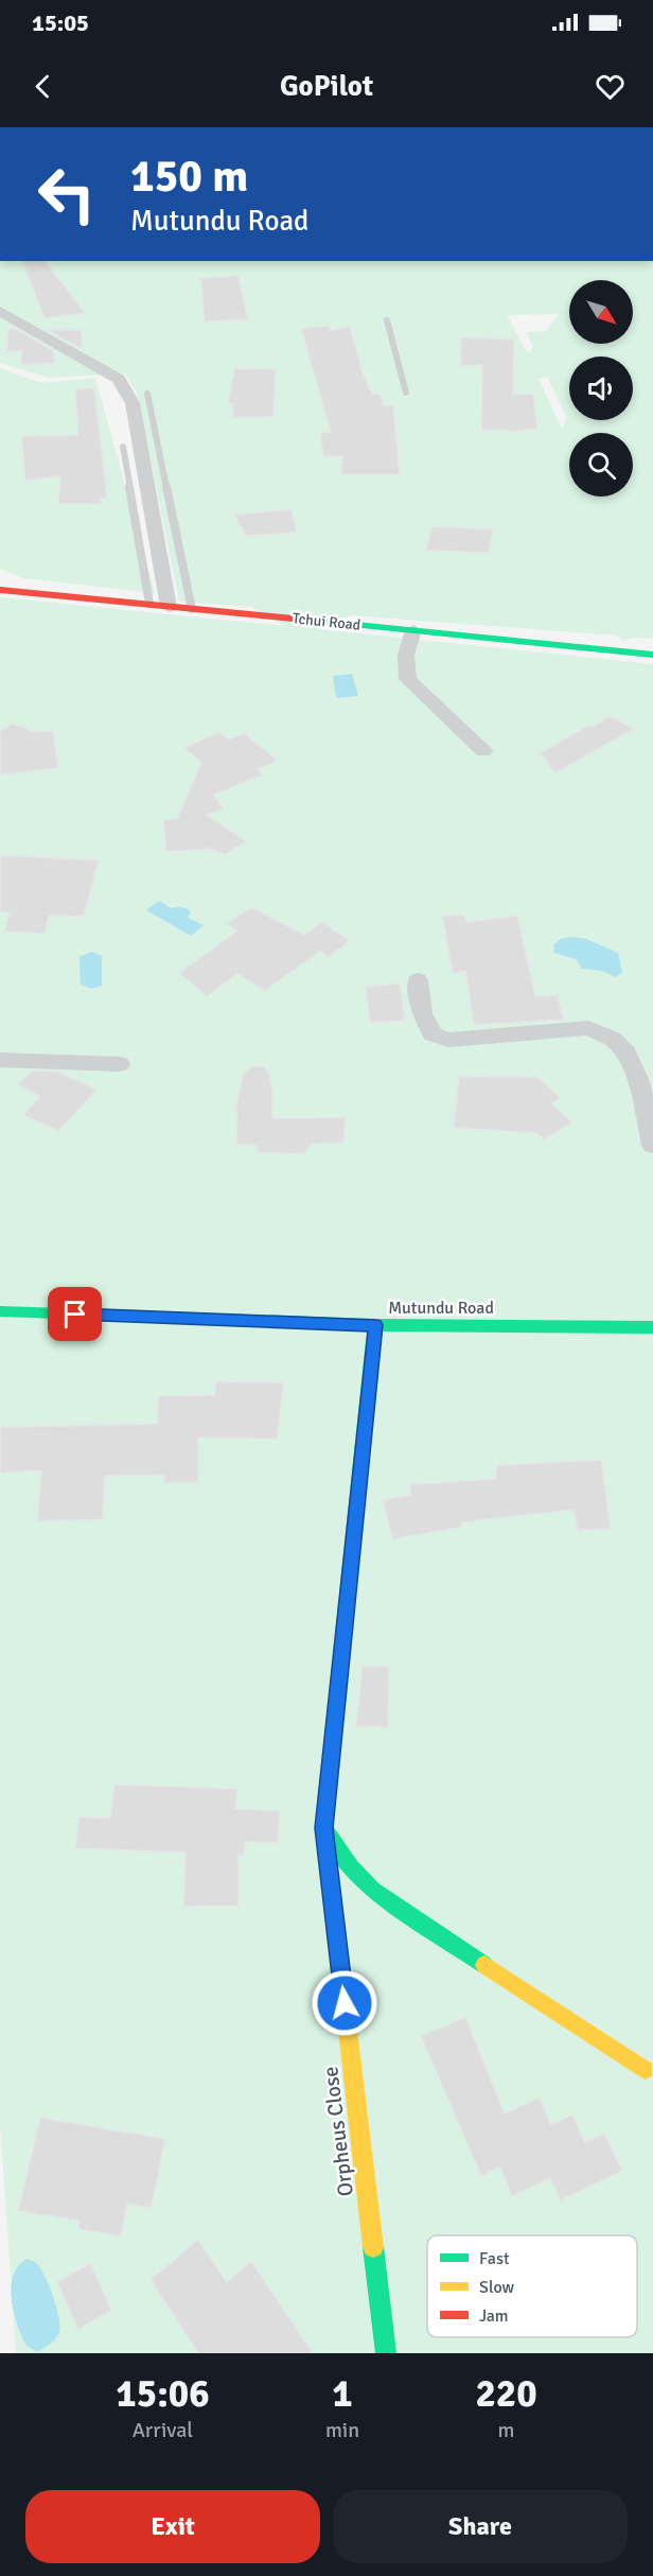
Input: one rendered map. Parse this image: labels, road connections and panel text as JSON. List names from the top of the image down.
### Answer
{
  "streets": {
    "street": ["Tchui Road", "Mutundu Road", "Orpheus Close"]
  },
  "crossings": [
    ["Mutundu Road", "Orpheus Close"]
  ],
  "legend": ["Fast", "Slow", "Jam"],
  "north": "bottom right",
  "page": {
    "status": "15:05",
    "header": "GoPilot",
    "turn": ["150 m", "Mutundu Road"],
    "eta": [
      "15:06",
      "Arrival",
      "1",
      "min",
      "220",
      "m"
    ],
    "buttons": ["Exit", "Share"]
  }
}
